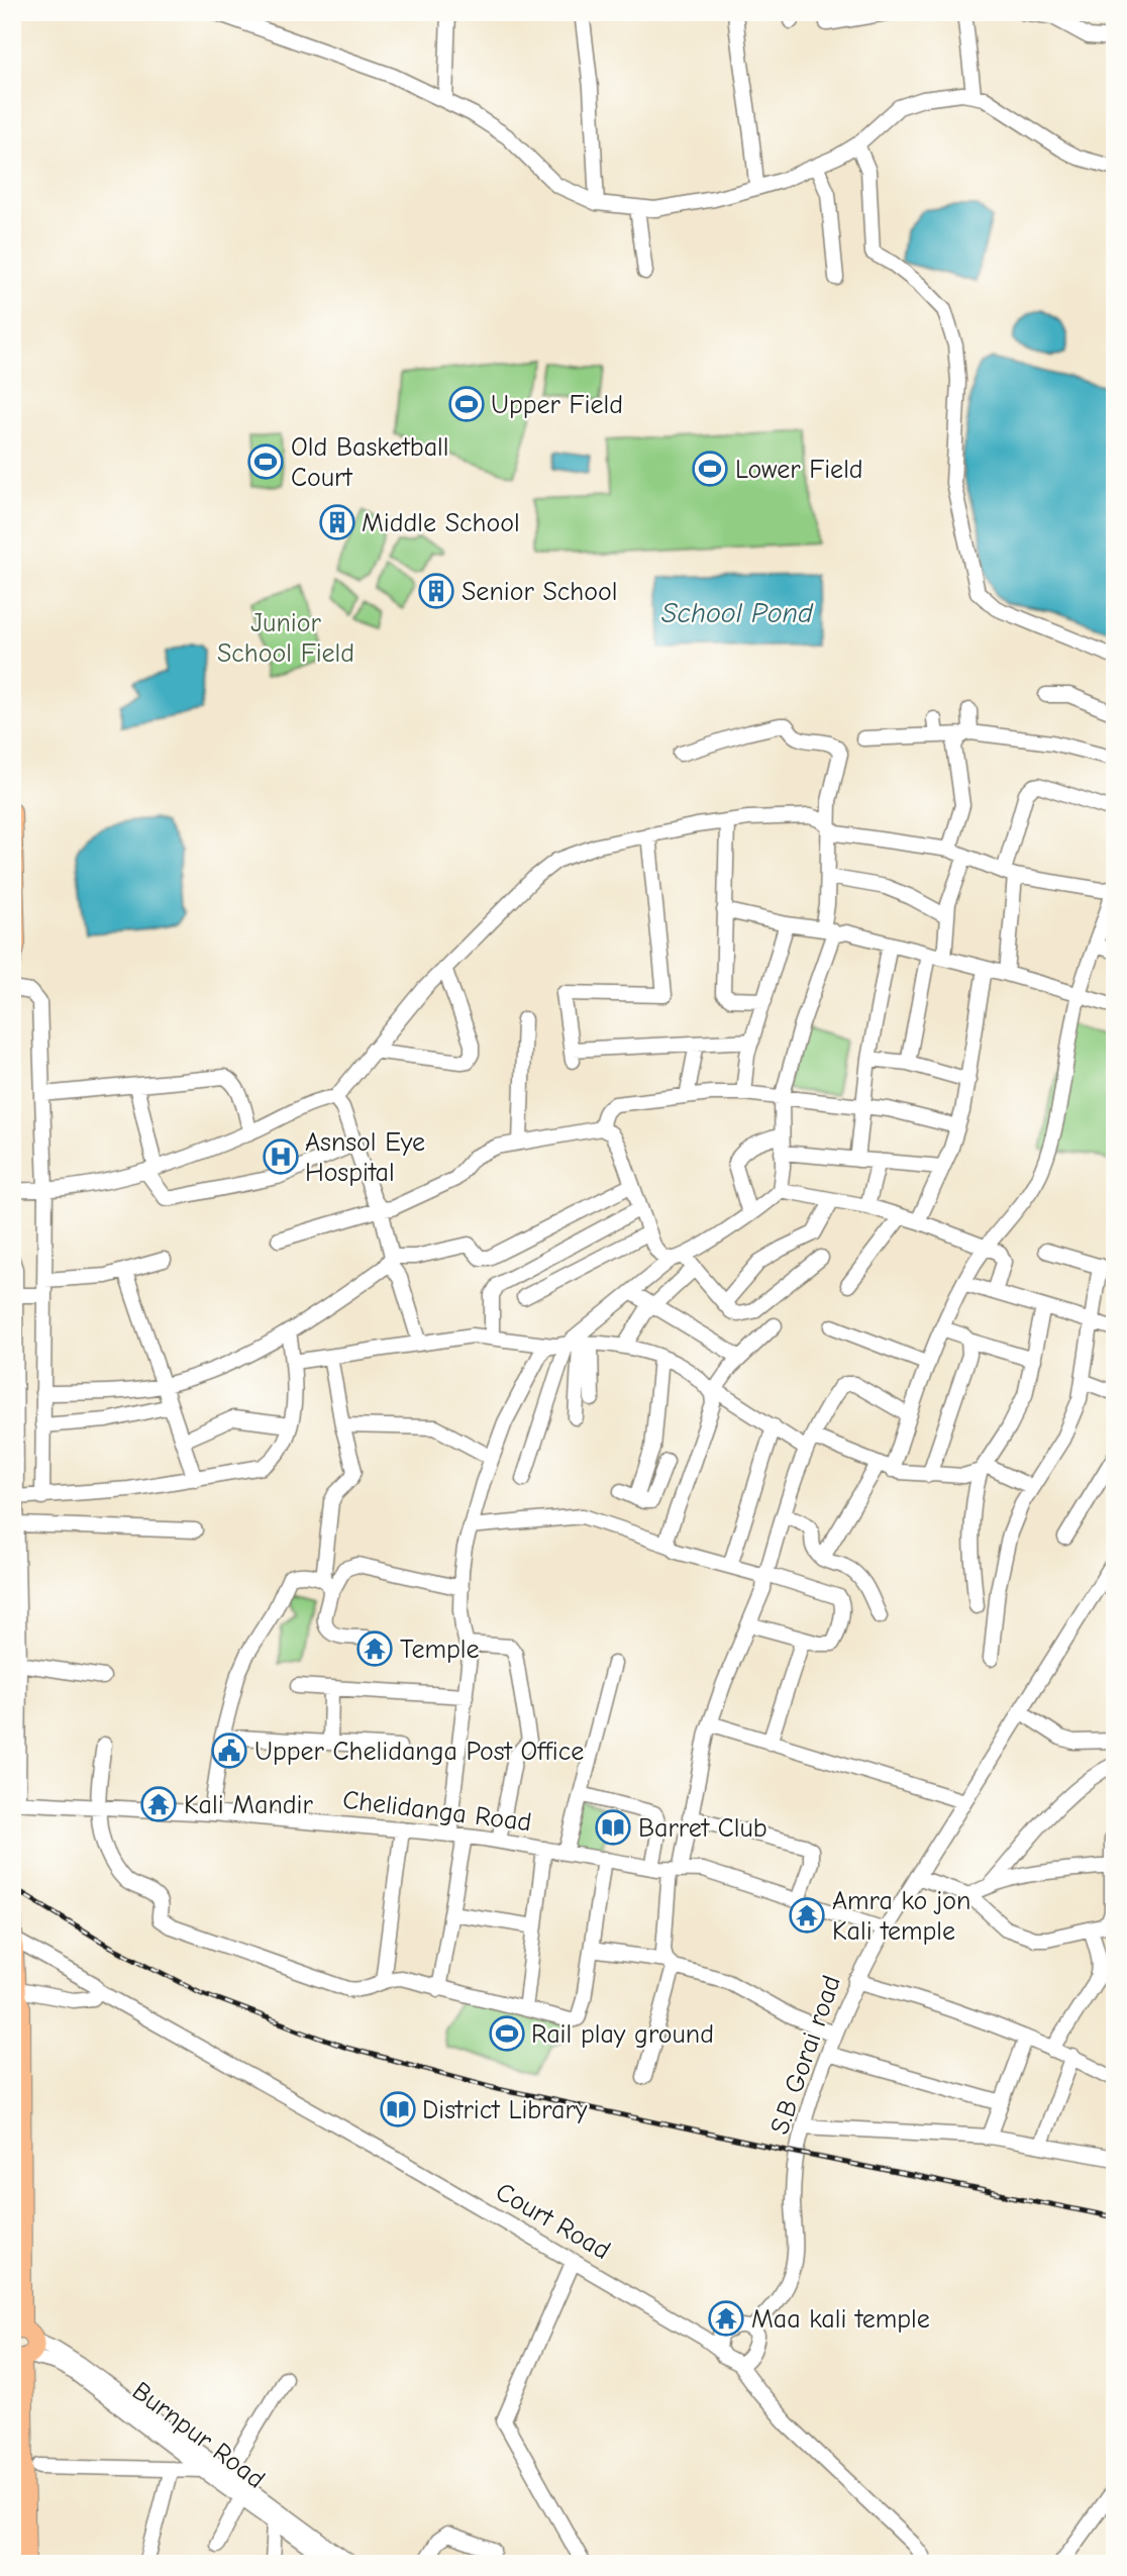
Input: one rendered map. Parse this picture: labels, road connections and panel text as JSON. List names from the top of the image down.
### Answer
{
  "streets": {
    "street": [
      "Chelidanga Road",
      "S.B Gorai road",
      "Court Road",
      "Burnpur Road"
    ]
  },
  "crossings": [
    ["Chelidanga Road", "S.B Gorai road"],
    ["S.B Gorai road", "Court Road"]
  ],
  "water": ["School Pond"],
  "parks": ["Junior School Field"],
  "places": {
    "sports": [
      "Upper Field",
      "Old Basketball Court",
      "Lower Field",
      "Rail play ground"
    ],
    "building": ["Middle School", "Senior School"],
    "hospital": ["Asnsol Eye Hospital"],
    "temple": [
      "Temple",
      "Kali Mandir",
      "Amra ko jon Kali temple",
      "Maa kali temple"
    ],
    "public building": ["Upper Chelidanga Post Office"],
    "library": ["Barret Club", "District Library"]
  }
}
